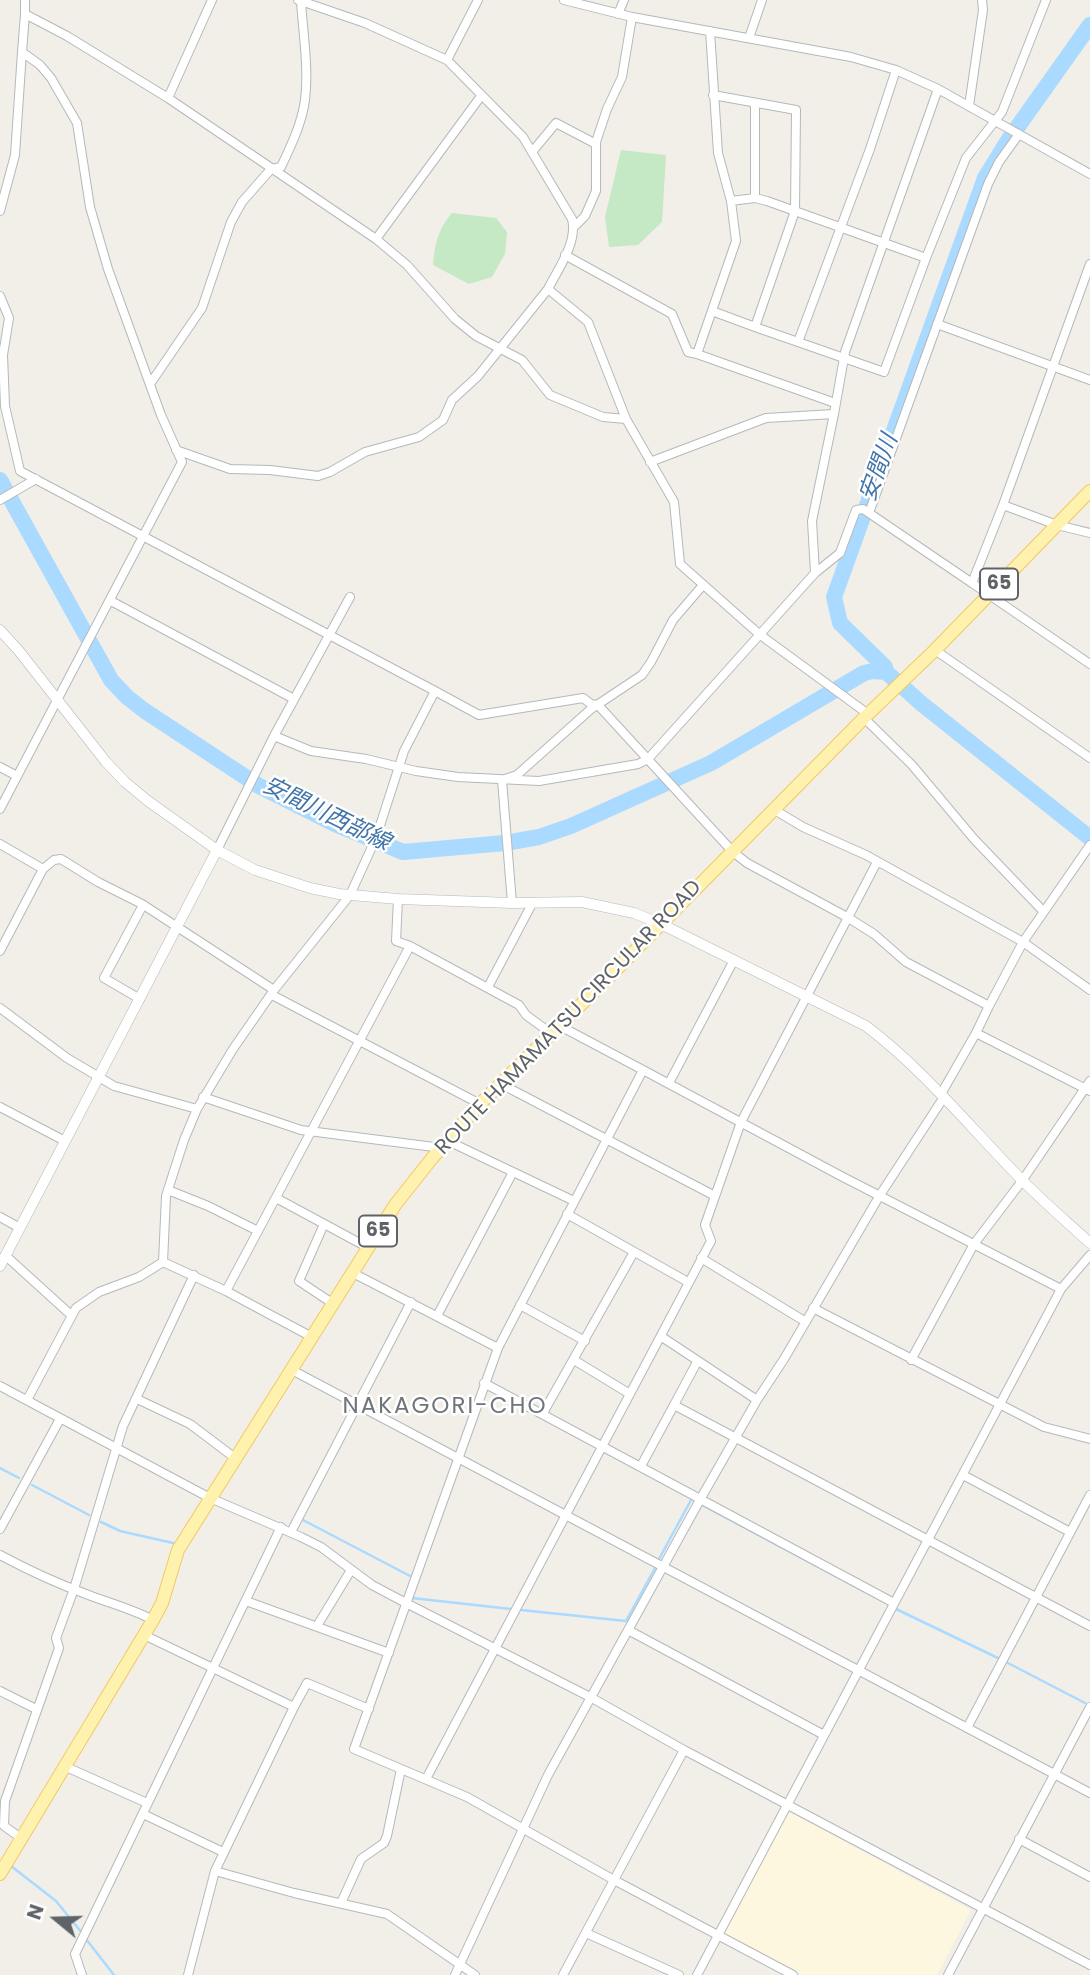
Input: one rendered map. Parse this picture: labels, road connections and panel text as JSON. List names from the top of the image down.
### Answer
{
  "streets": {
    "main road": ["65", "ROUTE HAMAMATSU CIRCULAR ROAD"]
  },
  "districts": ["NAKAGORI-CHO"],
  "water": ["安間川", "安間川西部線"],
  "north": "left"
}
